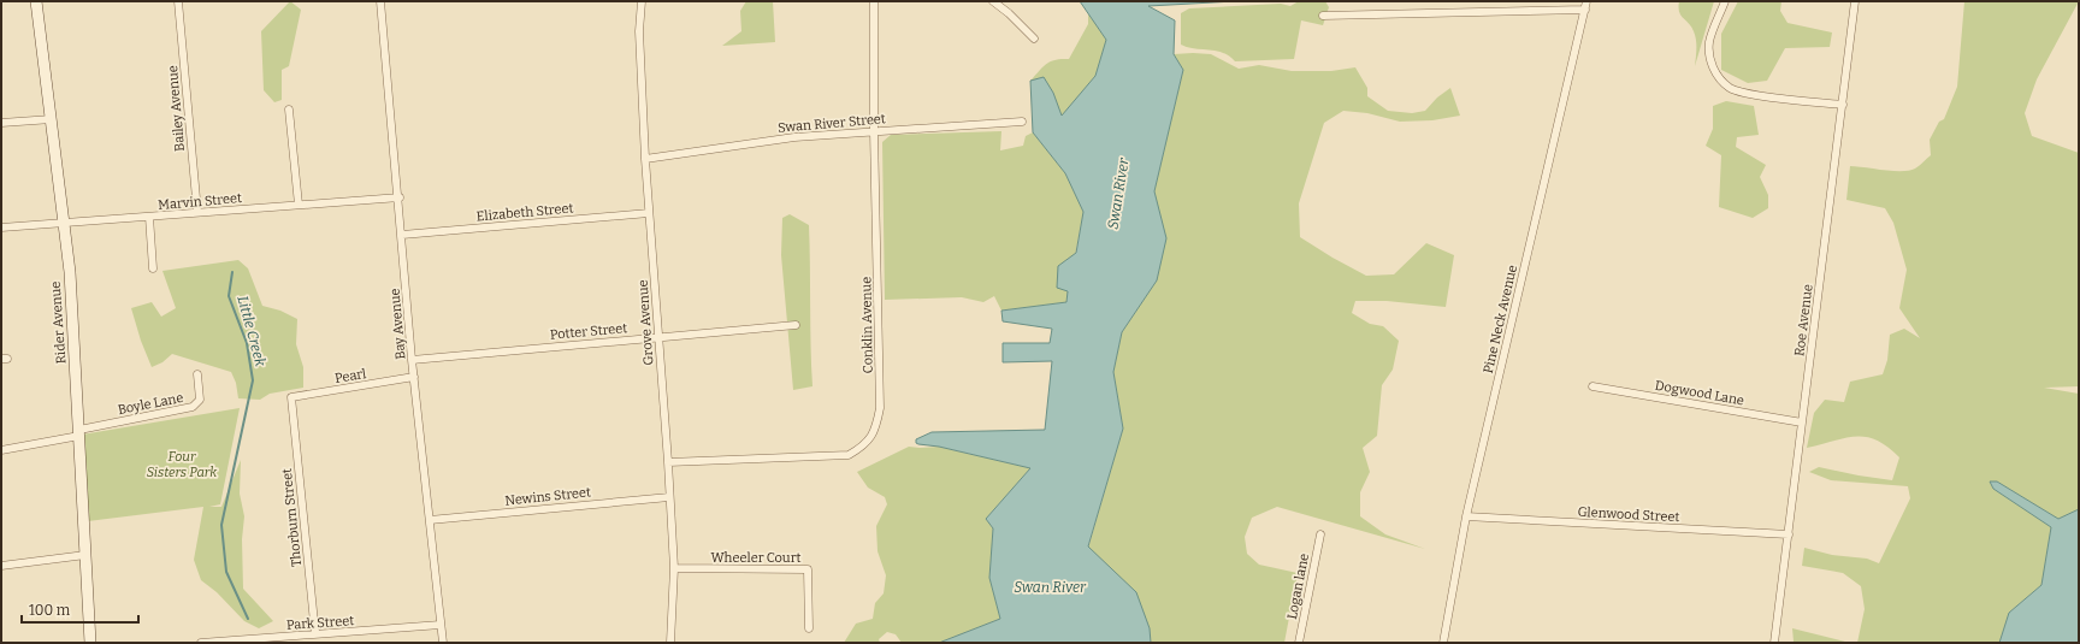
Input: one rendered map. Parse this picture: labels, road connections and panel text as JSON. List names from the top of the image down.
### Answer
{
  "streets": {
    "street": [
      "Bailey Avenue",
      "Swan River Street",
      "Marvin Street",
      "Elizabeth Street",
      "Pine Neck Avenue",
      "Roe Avenue",
      "Rider Avenue",
      "Grove Avenue",
      "Bay Avenue",
      "Conklin Avenue",
      "Potter Street",
      "Pearl",
      "Dogwood Lane",
      "Boyle Lane",
      "Newins Street",
      "Glenwood Street",
      "Thorburn Street",
      "Wheeler Court",
      "Logan lane",
      "Park Street"
    ]
  },
  "crossings": [
    ["Bailey Avenue", "Marvin Street"],
    ["Swan River Street", "Grove Avenue"],
    ["Swan River Street", "Conklin Avenue"],
    ["Marvin Street", "Rider Avenue"],
    ["Marvin Street", "Bay Avenue"],
    ["Elizabeth Street", "Grove Avenue"],
    ["Elizabeth Street", "Bay Avenue"],
    ["Pine Neck Avenue", "Glenwood Street"],
    ["Roe Avenue", "Dogwood Lane"],
    ["Roe Avenue", "Glenwood Street"],
    ["Rider Avenue", "Boyle Lane"],
    ["Grove Avenue", "Conklin Avenue"],
    ["Grove Avenue", "Potter Street"],
    ["Grove Avenue", "Newins Street"],
    ["Grove Avenue", "Wheeler Court"],
    ["Bay Avenue", "Potter Street"],
    ["Bay Avenue", "Pearl"],
    ["Bay Avenue", "Newins Street"],
    ["Bay Avenue", "Park Street"],
    ["Pearl", "Thorburn Street"],
    ["Thorburn Street", "Park Street"]
  ],
  "water": ["Swan River", "Little Creek"],
  "parks": ["Four Sisters Park"],
  "scale_bar": "100 m"
}
